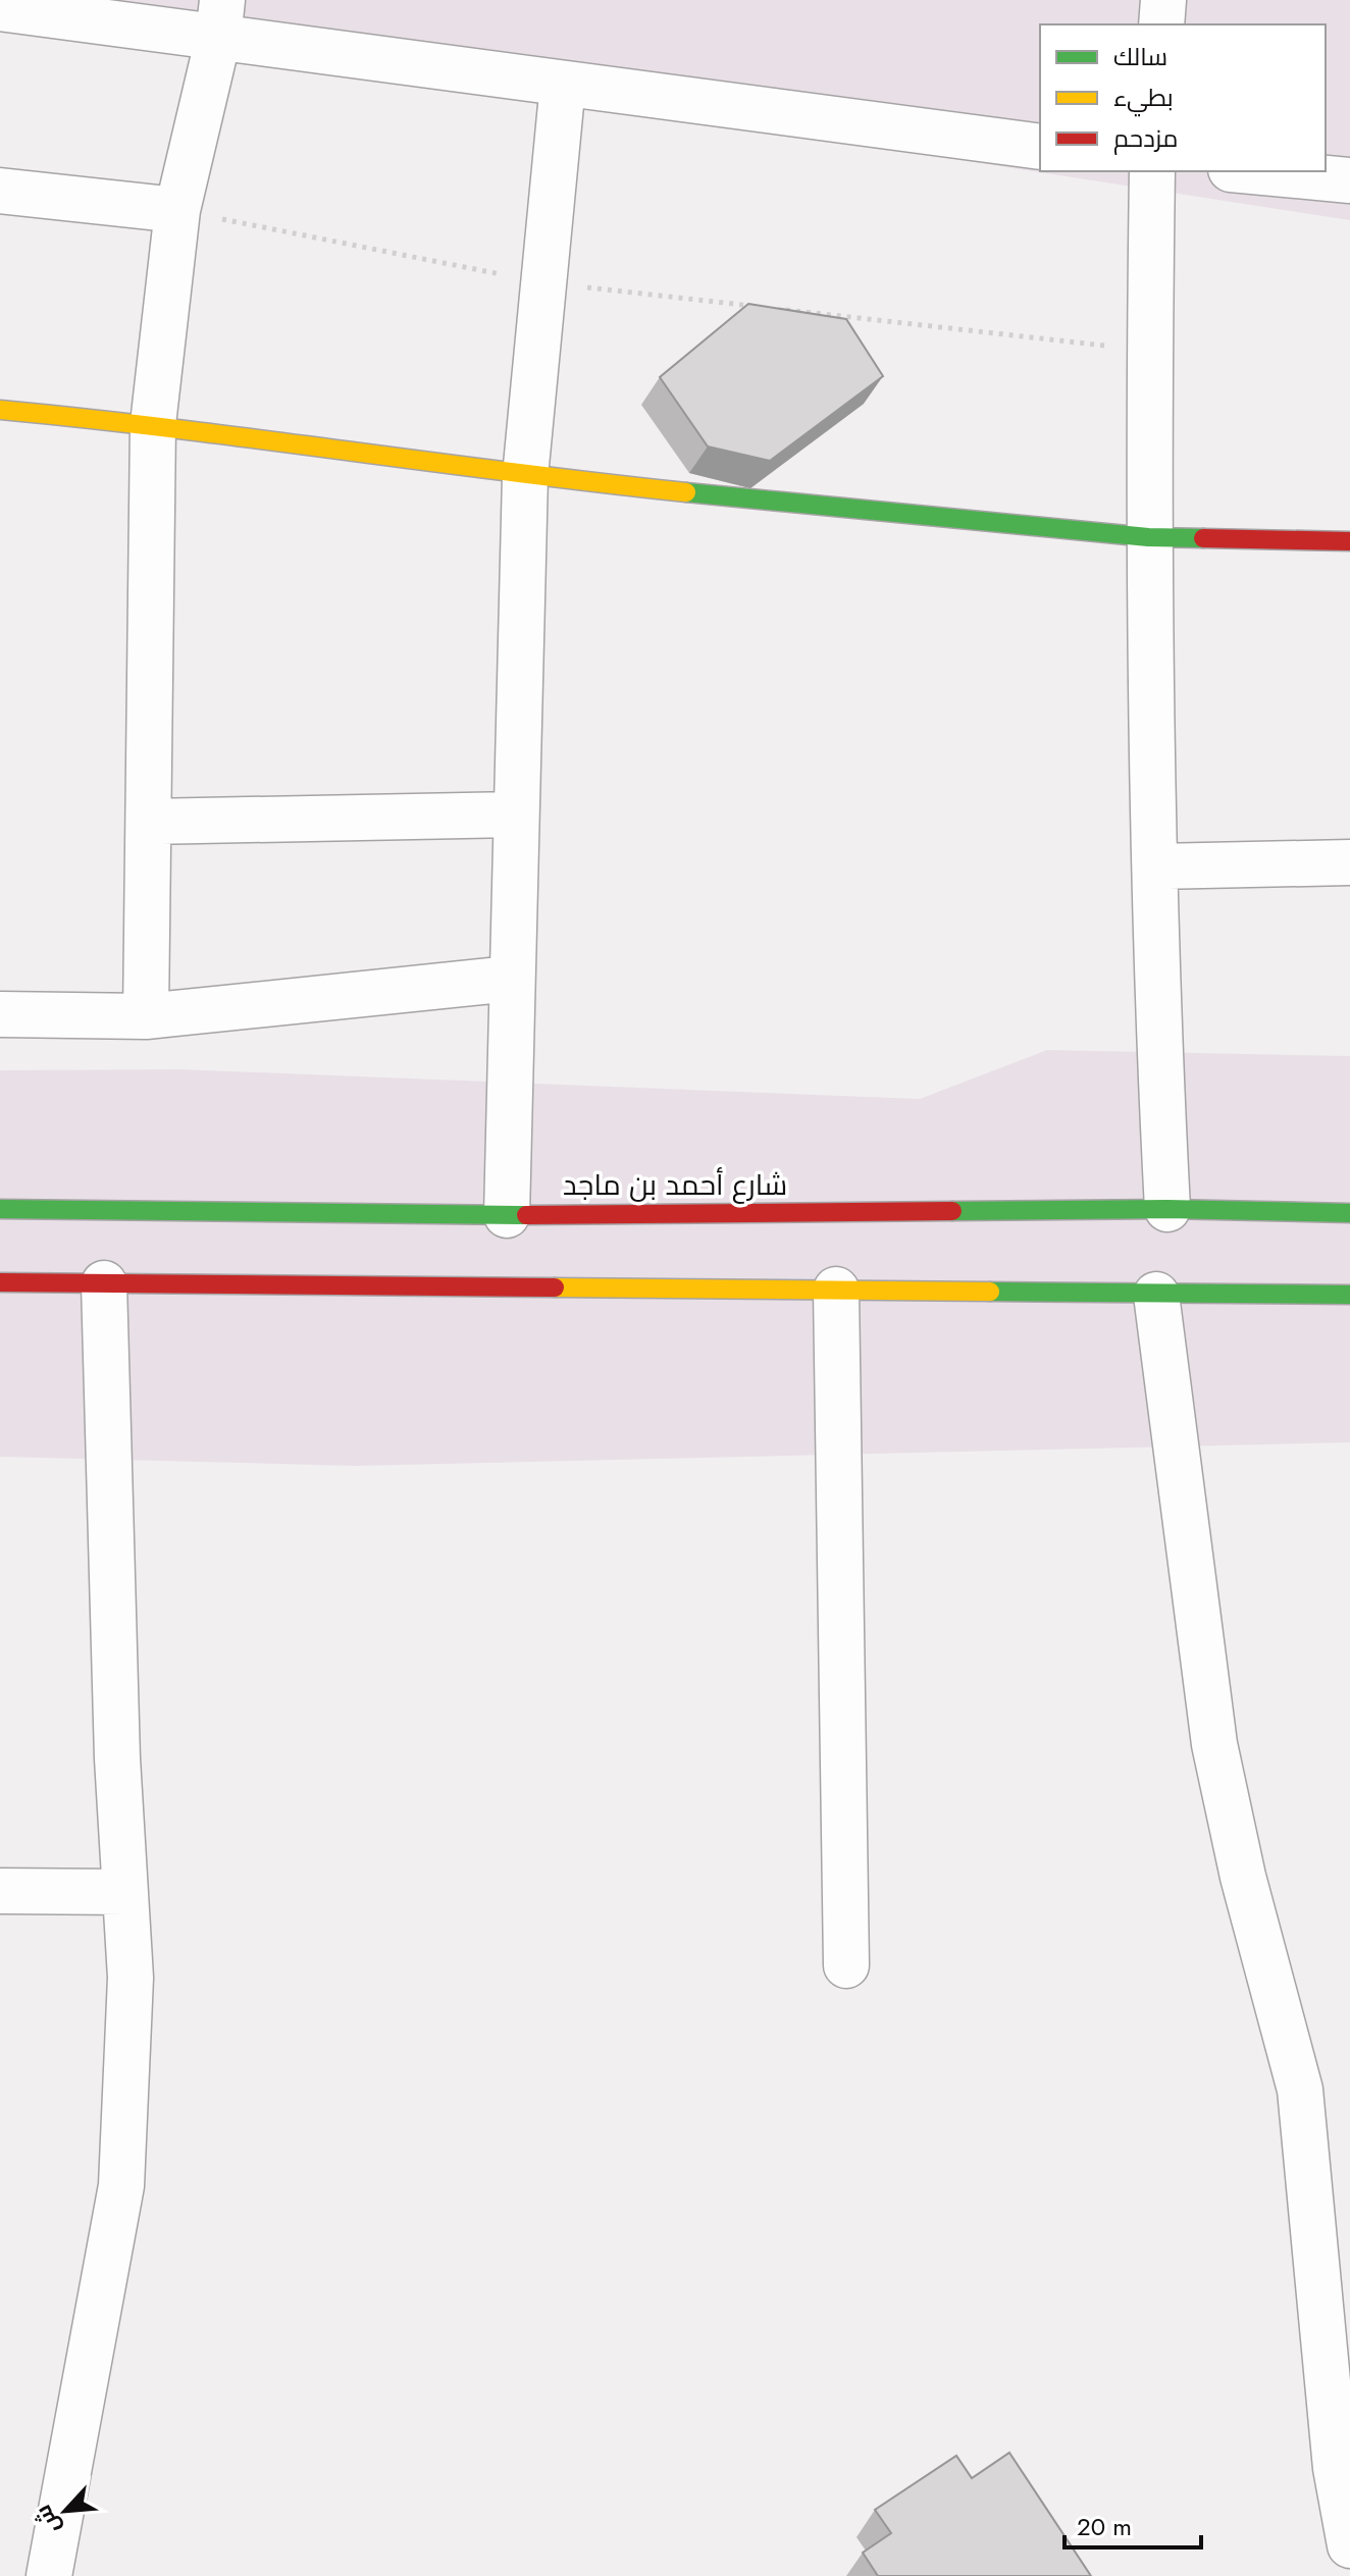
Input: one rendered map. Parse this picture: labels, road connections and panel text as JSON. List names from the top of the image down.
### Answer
{
  "streets": {
    "main road": ["شارع أحمد بن ماجد"]
  },
  "legend": ["سالك", "بطيء", "مزدحم"],
  "scale_bar": "20 m",
  "north": "bottom left"
}
